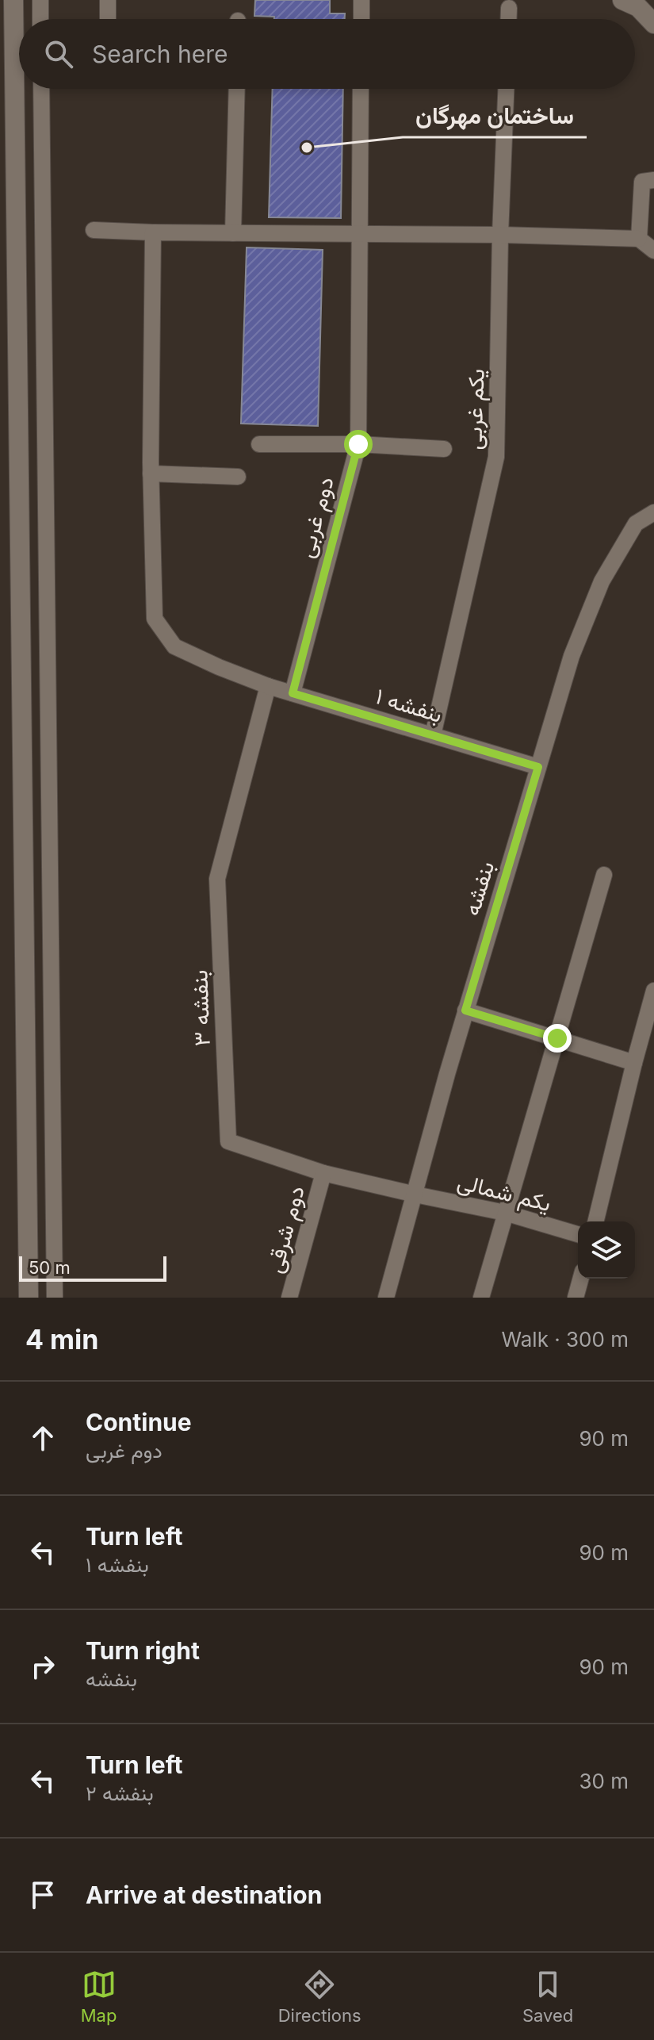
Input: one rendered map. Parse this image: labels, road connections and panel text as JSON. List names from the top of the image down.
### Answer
{
  "streets": {
    "street": [
      "یکم غربی",
      "دوم غربی",
      "بنفشه ۱",
      "بنفشه",
      "بنفشه ۳",
      "یکم شمالی",
      "دوم شرقی"
    ]
  },
  "crossings": [
    ["یکم غربی", "بنفشه ۱"],
    ["دوم غربی", "بنفشه ۱"],
    ["بنفشه ۱", "بنفشه"],
    ["بنفشه ۱", "بنفشه ۳"],
    ["بنفشه", "بنفشه ۳"],
    ["بنفشه", "یکم شمالی"],
    ["بنفشه ۳", "یکم شمالی"],
    ["بنفشه ۳", "دوم شرقی"]
  ],
  "places": ["ساختمان مهرگان"],
  "scale_bar": "50 m",
  "page": {
    "search": "Search here",
    "scale": "50 m",
    "heading": ["4 min", "Walk · 300 m"],
    "list": [
      ["Continue", "دوم غربی", "90 m"],
      ["Turn left", "بنفشه ۱", "90 m"],
      ["Turn right", "بنفشه", "90 m"],
      ["Turn left", "بنفشه ۲", "30 m"],
      "Arrive at destination"
    ],
    "nav": ["Map", "Directions", "Saved"]
  }
}
